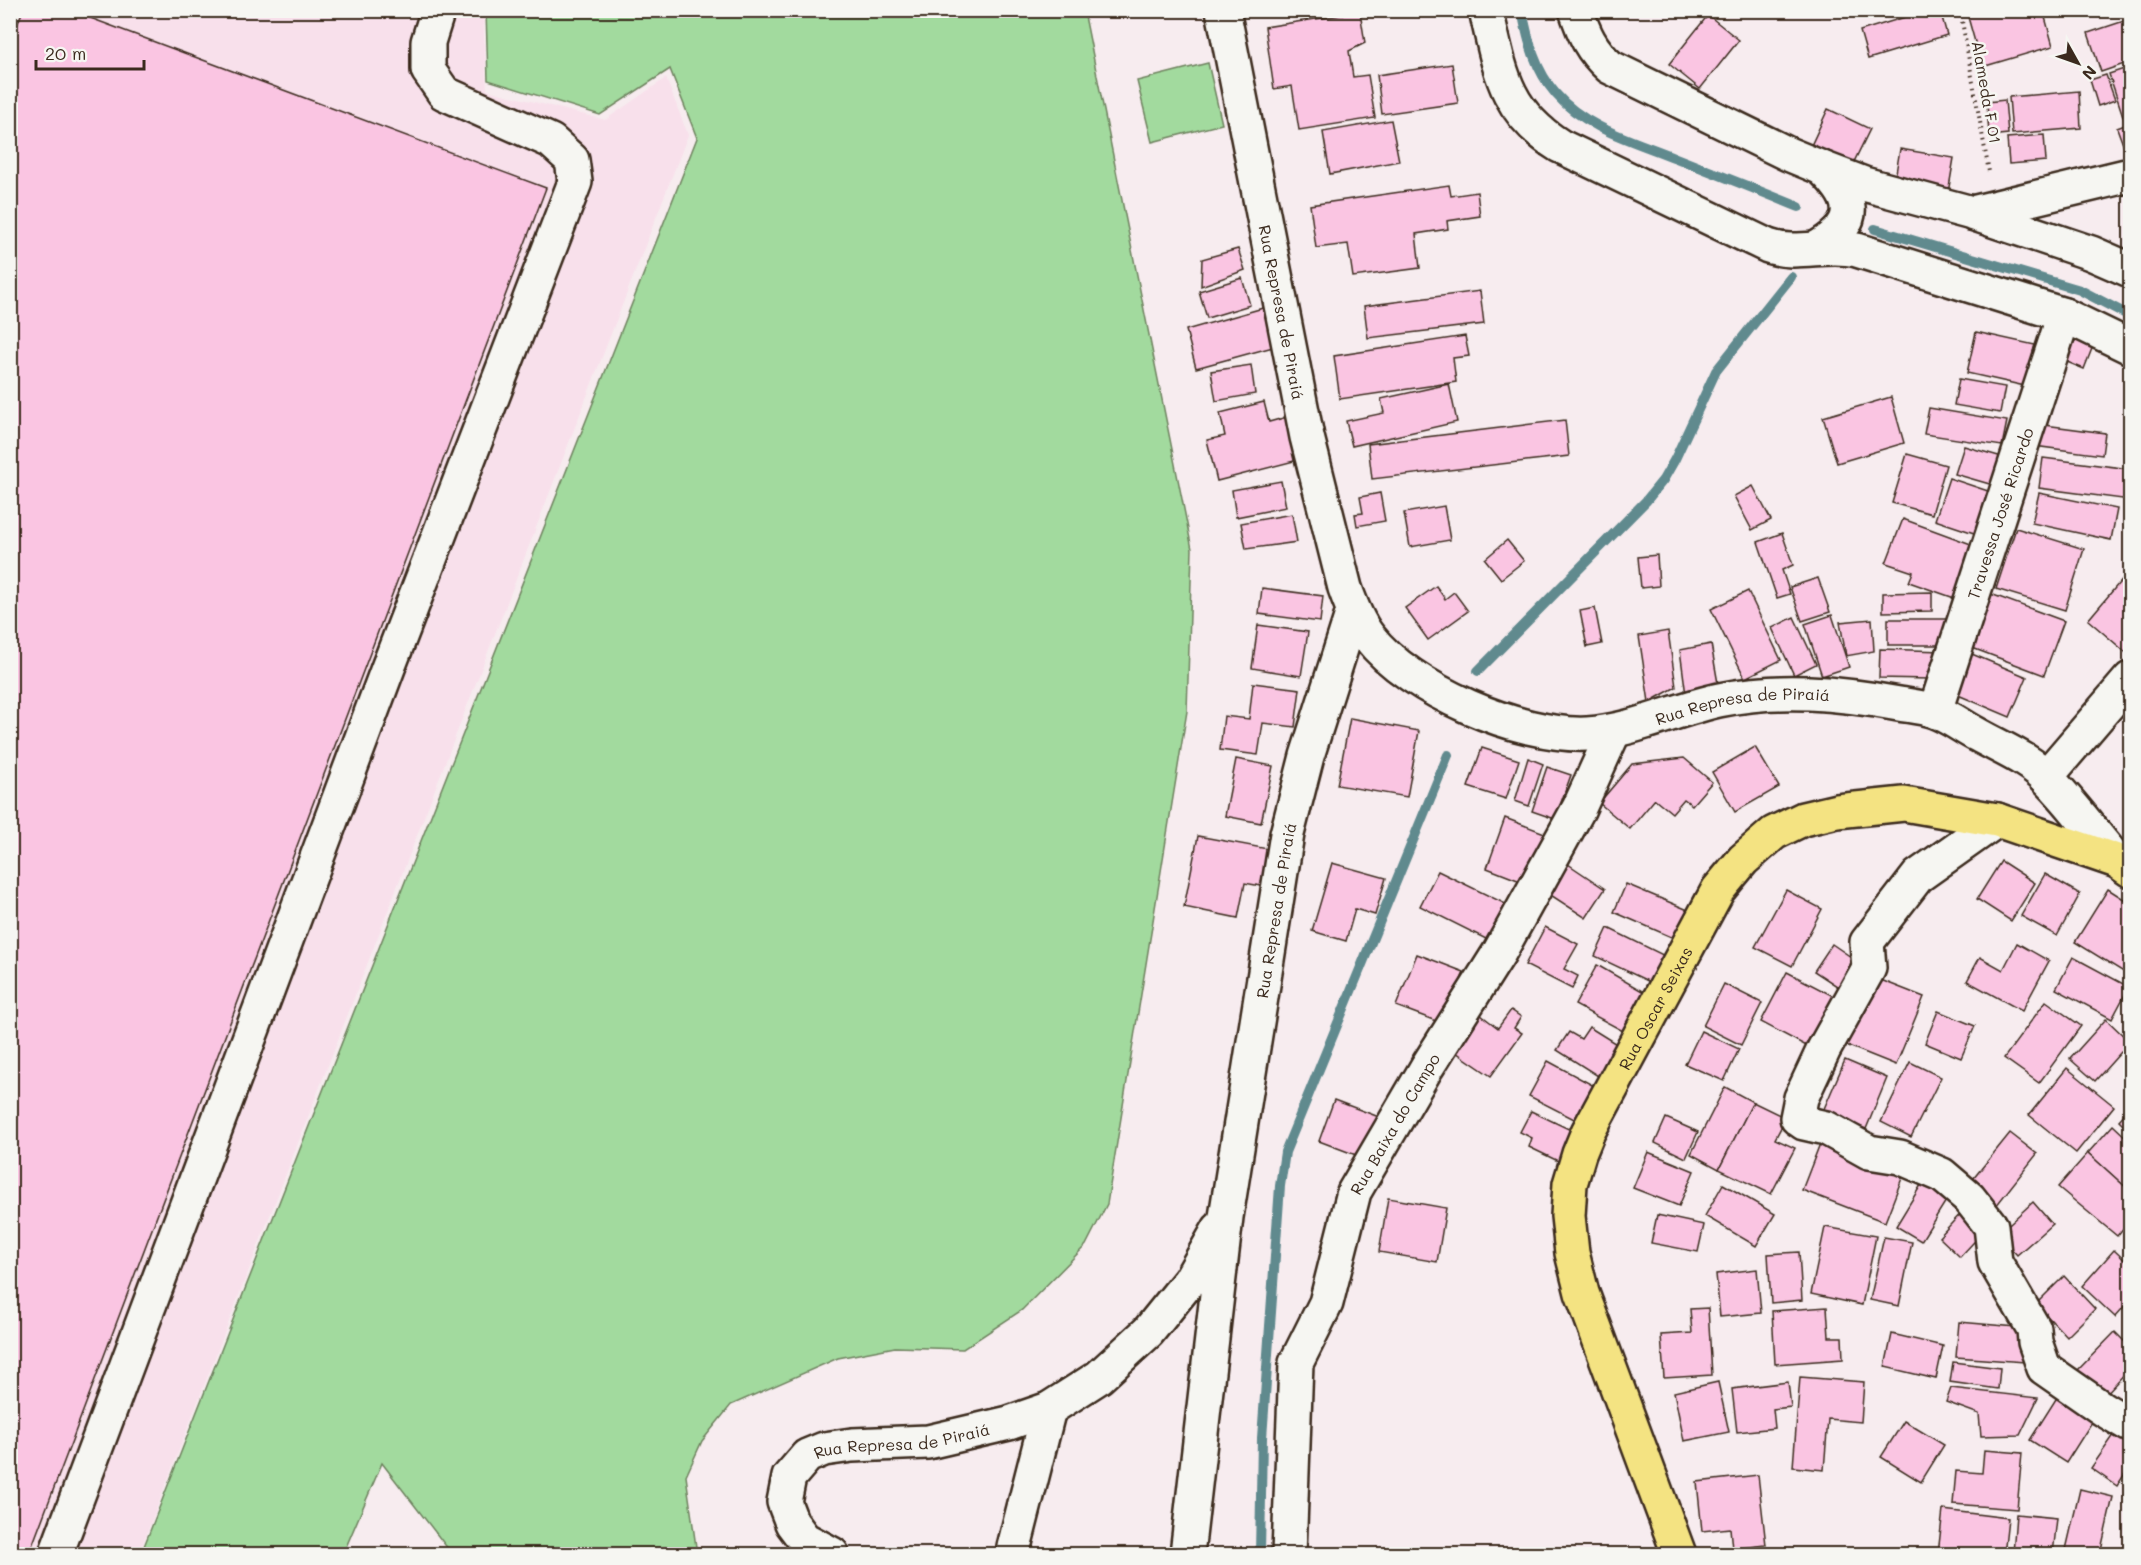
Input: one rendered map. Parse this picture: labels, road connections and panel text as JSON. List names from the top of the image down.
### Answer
{
  "streets": {
    "main road": ["Rua Oscar Seixas"],
    "street": ["Rua Represa de Piraiá", "Travessa José Ricardo", "Rua Baixa do Campo"],
    "path": ["Alameda F 01"]
  },
  "crossings": [
    ["Rua Represa de Piraiá", "Travessa José Ricardo"],
    ["Rua Represa de Piraiá", "Rua Oscar Seixas"],
    ["Rua Represa de Piraiá", "Rua Baixa do Campo"]
  ],
  "scale_bar": "20 m",
  "north": "bottom right"
}
